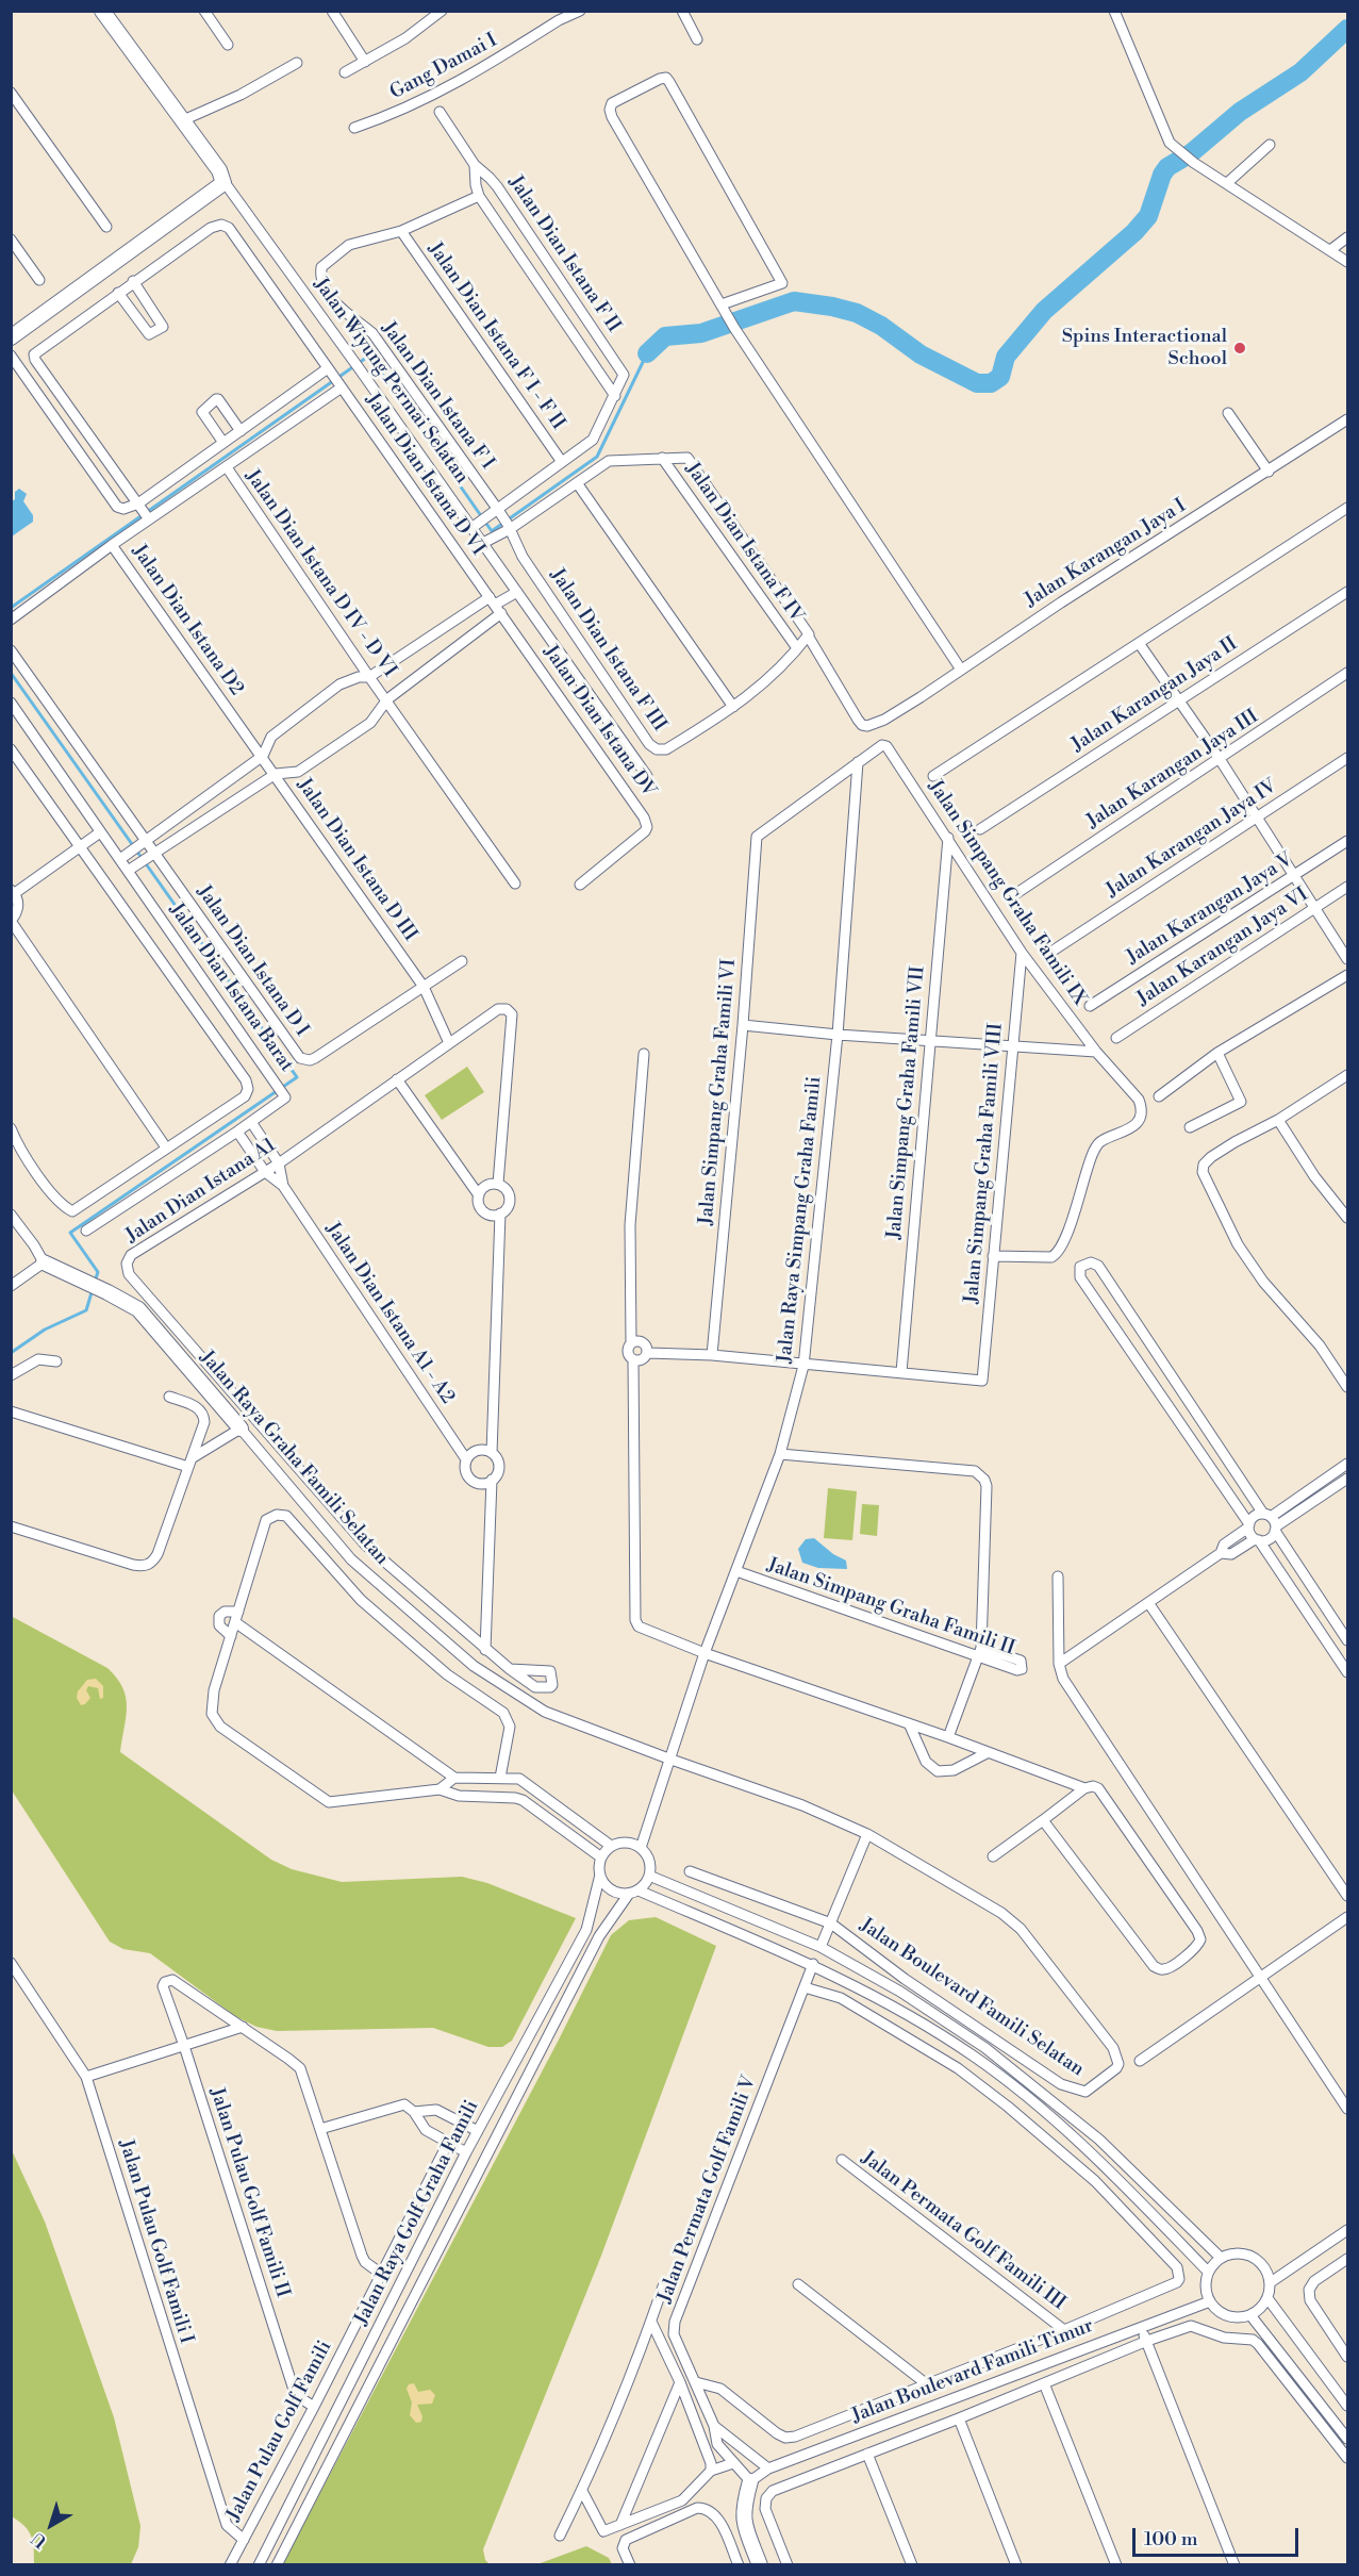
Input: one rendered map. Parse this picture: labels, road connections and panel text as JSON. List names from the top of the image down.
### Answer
{
  "streets": {
    "street": [
      "Gang Damai I",
      "Jalan Dian Istana F II",
      "Jalan Dian Istana F I - F II",
      "Jalan Wiyung Permai Selatan",
      "Jalan Dian Istana F I",
      "Jalan Dian Istana D VI",
      "Jalan Dian Istana F IV",
      "Jalan Karangan Jaya I",
      "Jalan Dian Istana D IV - D VI",
      "Jalan Dian Istana D2",
      "Jalan Dian Istana F III",
      "Jalan Karangan Jaya II",
      "Jalan Dian Istana DV",
      "Jalan Karangan Jaya III",
      "Jalan Karangan Jaya IV",
      "Jalan Dian Istana D III",
      "Jalan Simpang Graha Famili IX",
      "Jalan Karangan Jaya V",
      "Jalan Karangan Jaya VI",
      "Jalan Dian Istana D I",
      "Jalan Dian Istana Barat",
      "Jalan Simpang Graha Famili VI",
      "Jalan Simpang Graha Famili VII",
      "Jalan Simpang Graha Famili VIII",
      "Jalan Dian Istana A1",
      "Jalan Raya Simpang Graha Famili",
      "Jalan Dian Istana A1 - A2",
      "Jalan Raya Graha Famili Selatan",
      "Jalan Simpang Graha Famili II",
      "Jalan Boulevard Famili Selatan",
      "Jalan Permata Golf Famili V",
      "Jalan Pulau Golf Famili II",
      "Jalan Raya Golf Graha Famili",
      "Jalan Permata Golf Famili III",
      "Jalan Pulau Golf Famili I",
      "Jalan Boulevard Famili Timur",
      "Jalan Pulau Golf Famili"
    ]
  },
  "crossings": [
    ["Jalan Dian Istana F II", "Jalan Dian Istana F I - F II"],
    ["Jalan Dian Istana F II", "Jalan Wiyung Permai Selatan"],
    ["Jalan Dian Istana F II", "Jalan Dian Istana F I"],
    ["Jalan Dian Istana F I - F II", "Jalan Dian Istana F I"],
    ["Jalan Wiyung Permai Selatan", "Jalan Dian Istana F IV"],
    ["Jalan Dian Istana F I", "Jalan Dian Istana F IV"],
    ["Jalan Dian Istana F I", "Jalan Dian Istana F III"],
    ["Jalan Dian Istana D VI", "Jalan Dian Istana D IV - D VI"],
    ["Jalan Dian Istana D VI", "Jalan Dian Istana D2"],
    ["Jalan Dian Istana D VI", "Jalan Dian Istana DV"],
    ["Jalan Dian Istana D VI", "Jalan Dian Istana D III"],
    ["Jalan Dian Istana F IV", "Jalan Karangan Jaya I"],
    ["Jalan Dian Istana F IV", "Jalan Dian Istana F III"],
    ["Jalan Karangan Jaya I", "Jalan Dian Istana F III"],
    ["Jalan Dian Istana D IV - D VI", "Jalan Dian Istana D III"],
    ["Jalan Dian Istana D2", "Jalan Dian Istana D III"],
    ["Jalan Dian Istana DV", "Jalan Dian Istana D III"],
    ["Jalan Dian Istana D III", "Jalan Dian Istana D I"],
    ["Jalan Dian Istana D III", "Jalan Dian Istana A1"],
    ["Jalan Simpang Graha Famili IX", "Jalan Simpang Graha Famili VI"],
    ["Jalan Simpang Graha Famili IX", "Jalan Simpang Graha Famili VII"],
    ["Jalan Simpang Graha Famili IX", "Jalan Simpang Graha Famili VIII"],
    ["Jalan Simpang Graha Famili IX", "Jalan Raya Simpang Graha Famili"],
    ["Jalan Dian Istana Barat", "Jalan Dian Istana A1 - A2"],
    ["Jalan Simpang Graha Famili VII", "Jalan Simpang Graha Famili VIII"],
    ["Jalan Dian Istana A1", "Jalan Dian Istana A1 - A2"],
    ["Jalan Raya Simpang Graha Famili", "Jalan Raya Graha Famili Selatan"],
    ["Jalan Raya Simpang Graha Famili", "Jalan Simpang Graha Famili II"],
    ["Jalan Raya Simpang Graha Famili", "Jalan Boulevard Famili Selatan"],
    ["Jalan Raya Simpang Graha Famili", "Jalan Raya Golf Graha Famili"],
    ["Jalan Raya Graha Famili Selatan", "Jalan Boulevard Famili Selatan"],
    ["Jalan Boulevard Famili Selatan", "Jalan Raya Golf Graha Famili"],
    ["Jalan Boulevard Famili Selatan", "Jalan Boulevard Famili Timur"],
    ["Jalan Permata Golf Famili V", "Jalan Boulevard Famili Timur"],
    ["Jalan Pulau Golf Famili II", "Jalan Pulau Golf Famili"],
    ["Jalan Pulau Golf Famili I", "Jalan Pulau Golf Famili"]
  ],
  "places": ["Spins Interactional School"],
  "scale_bar": "100 m",
  "north": "bottom left"
}
